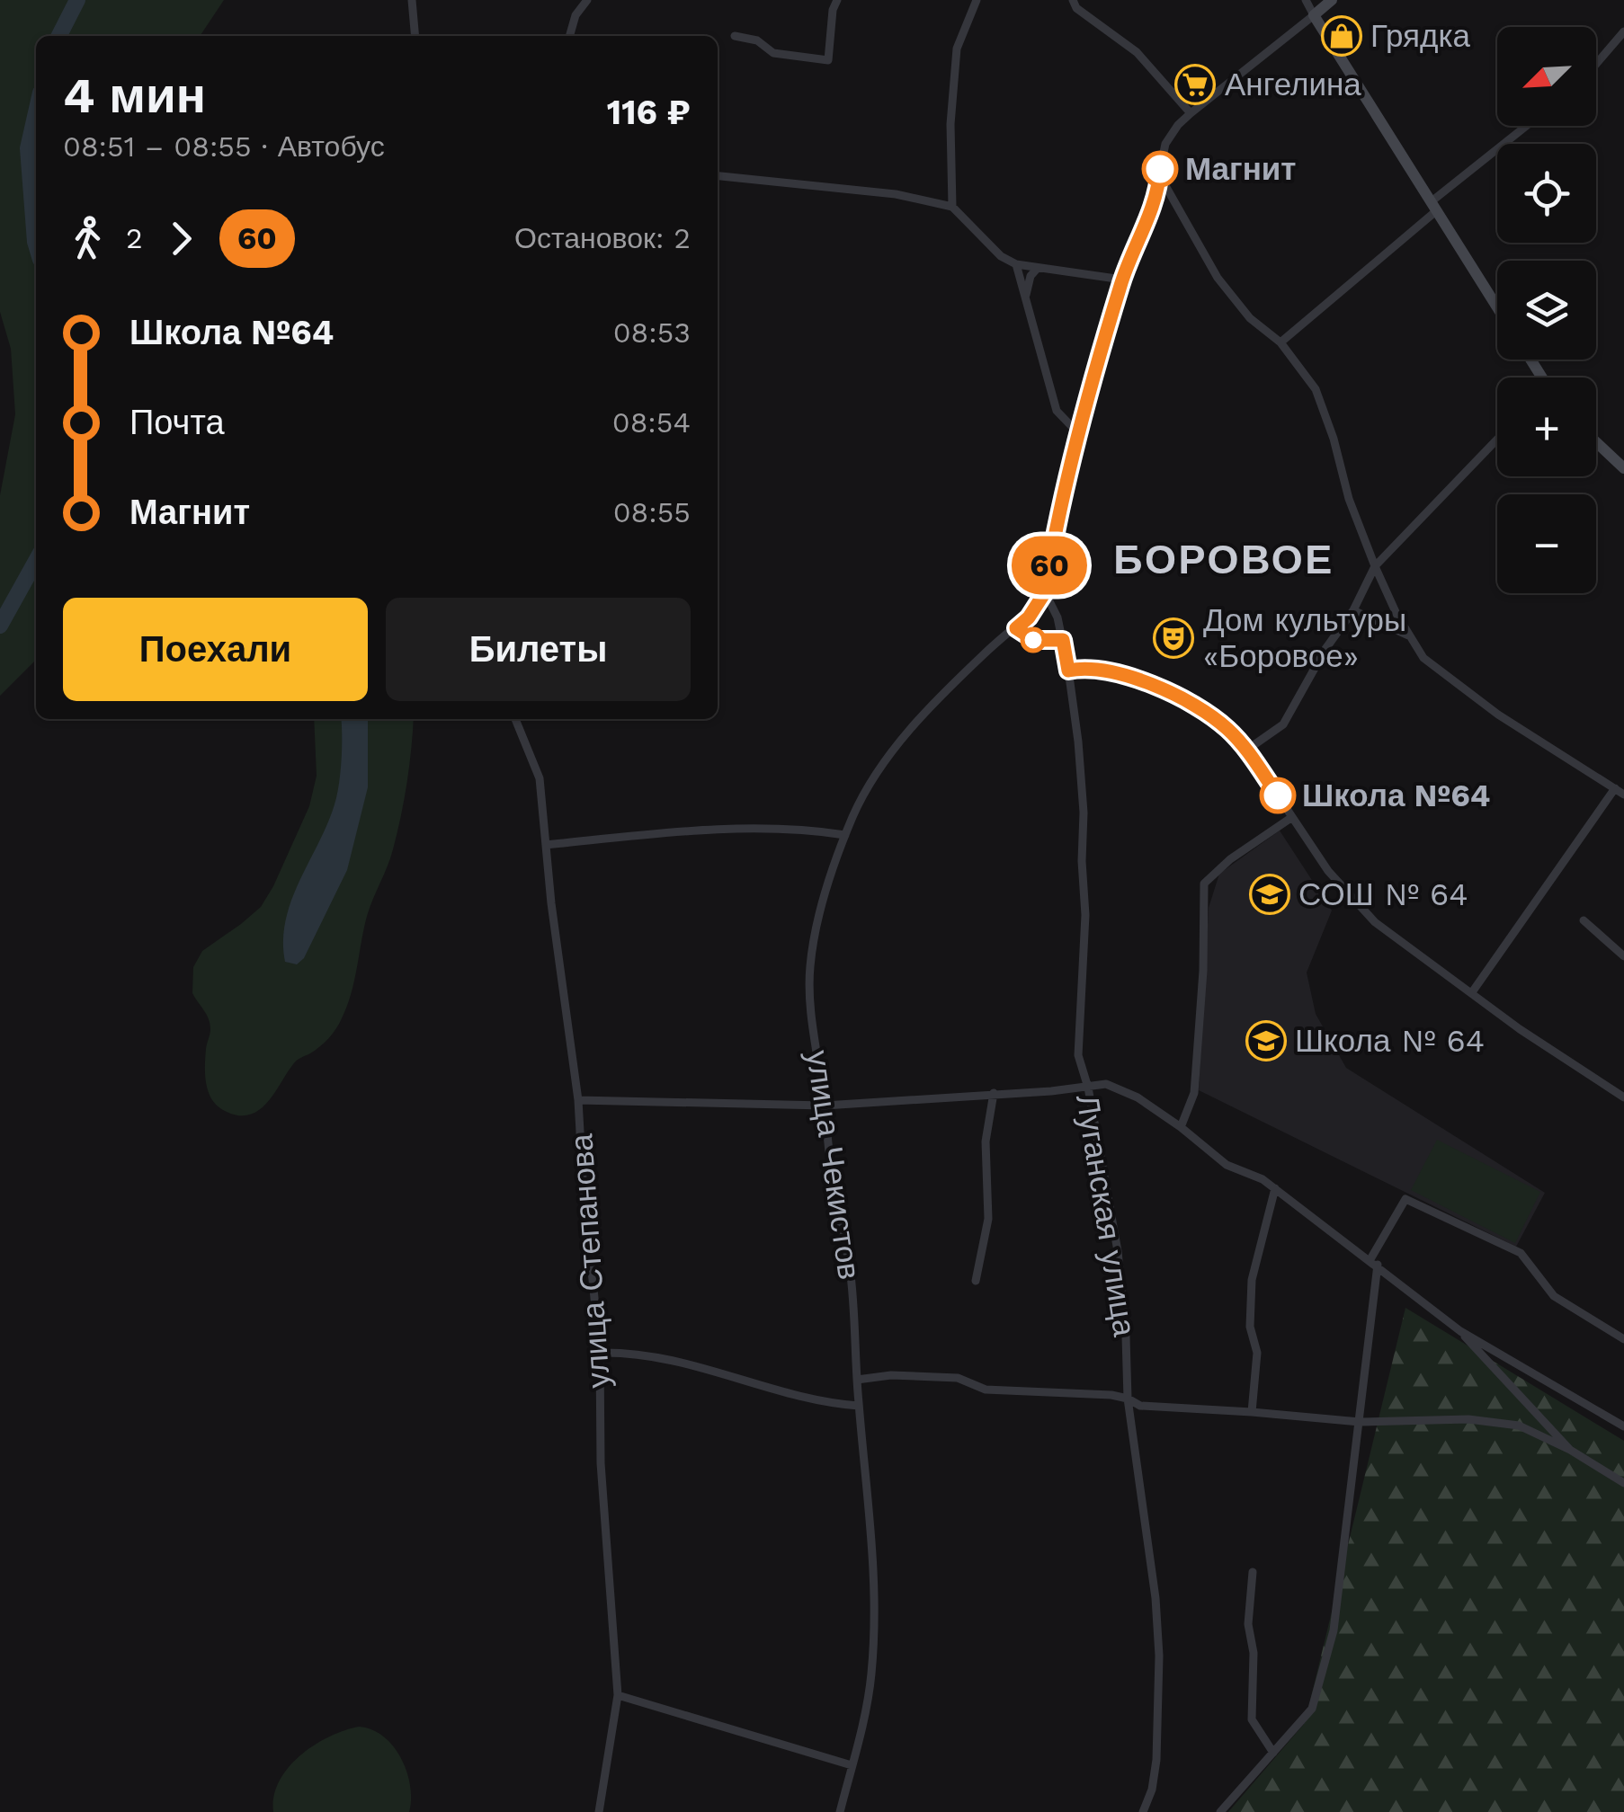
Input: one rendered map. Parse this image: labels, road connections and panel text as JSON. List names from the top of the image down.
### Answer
{
  "streets": {
    "street": ["улица Чекистов", "Луганская улица", "улица Степанова"]
  },
  "crossings": [
    ["улица Чекистов", "Луганская улица"]
  ],
  "districts": ["БОРОВОЕ"],
  "places": {
    "shop": ["Грядка"],
    "supermarket": ["Ангелина"],
    "other": ["Магнит", "Школа №64"],
    "theatre": ["Дом культуры «Боровое»"],
    "school or university": ["СОШ № 64", "Школа № 64"]
  },
  "lines": ["bus line 60"],
  "north": "bottom left",
  "page": {
    "on_map": "60",
    "map_buttons": ["+", "−"],
    "heading": ["4 мин", "08:51 – 08:55 · Автобус", "116 ₽"],
    "legs": ["2", "60", "Остановок: 2"],
    "list": [
      {
        "name": "Школа №64",
        "value": "08:53"
      },
      {
        "name": "Почта",
        "value": "08:54"
      },
      {
        "name": "Магнит",
        "value": "08:55"
      }
    ],
    "buttons": ["Поехали", "Билеты"]
  }
}
